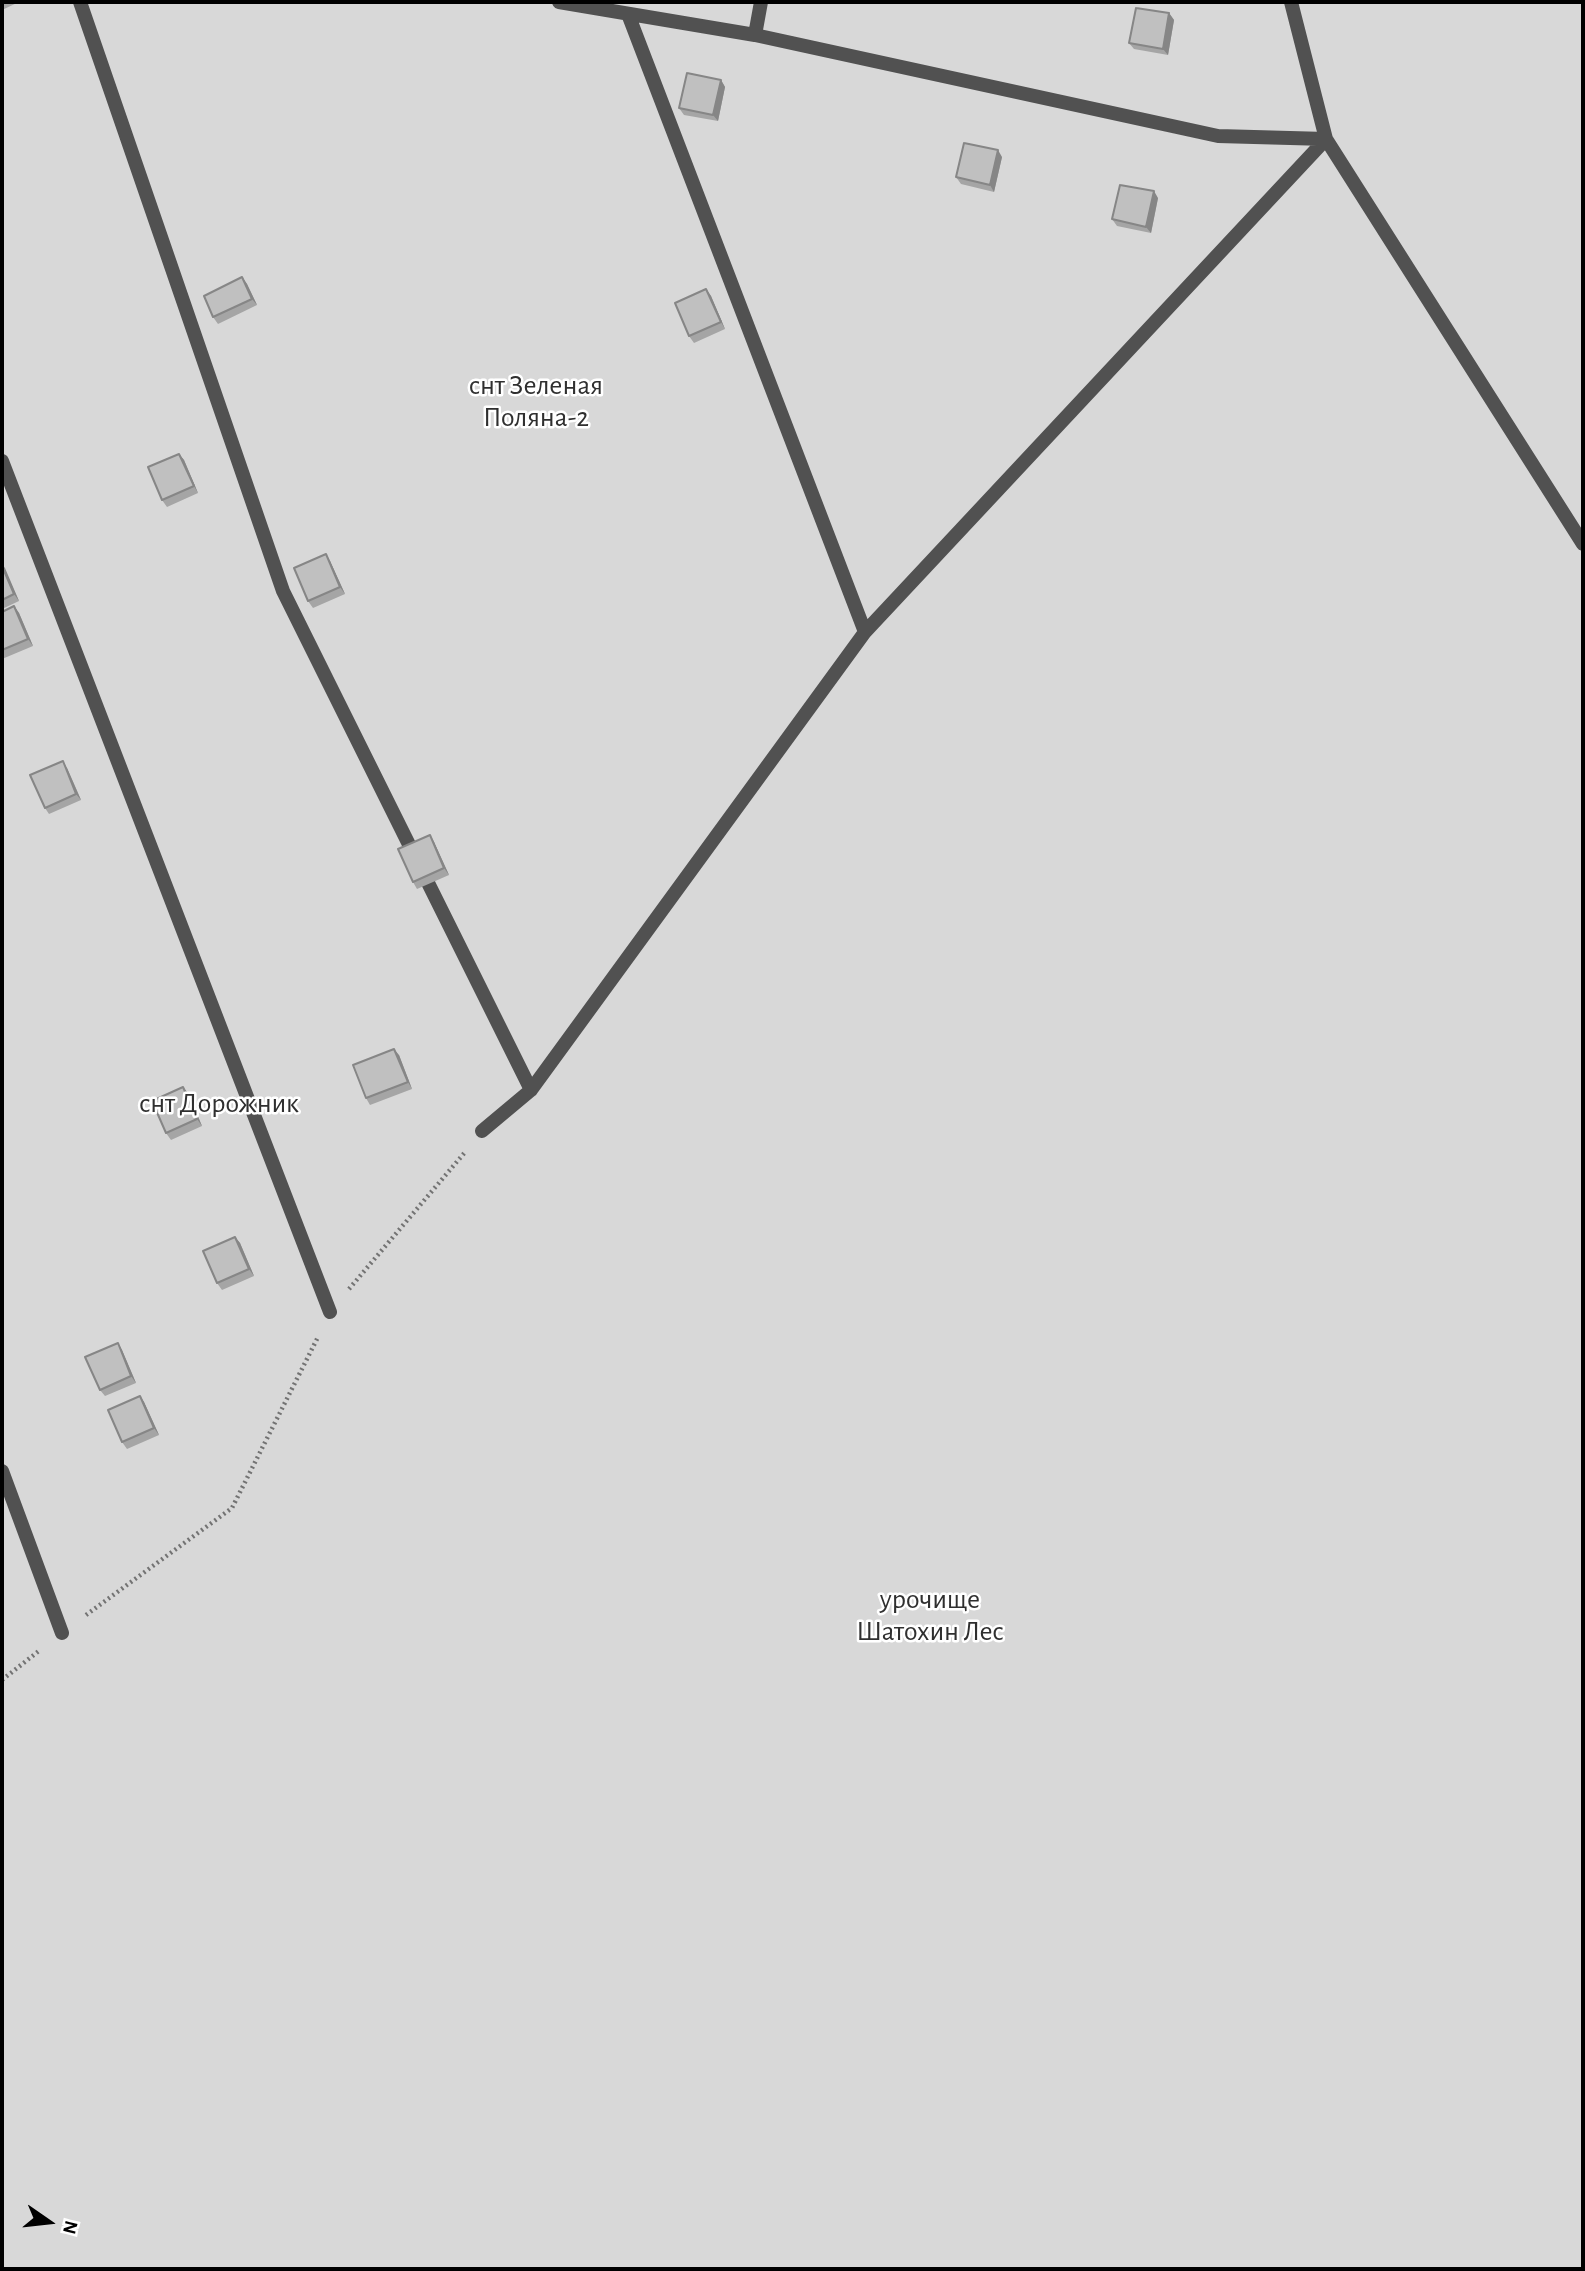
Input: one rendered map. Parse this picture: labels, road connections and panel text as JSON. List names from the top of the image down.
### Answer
{
  "parks": ["снт Зеленая Поляна-2", "снт Дорожник", "урочище Шатохин Лес"],
  "north": "right"
}
